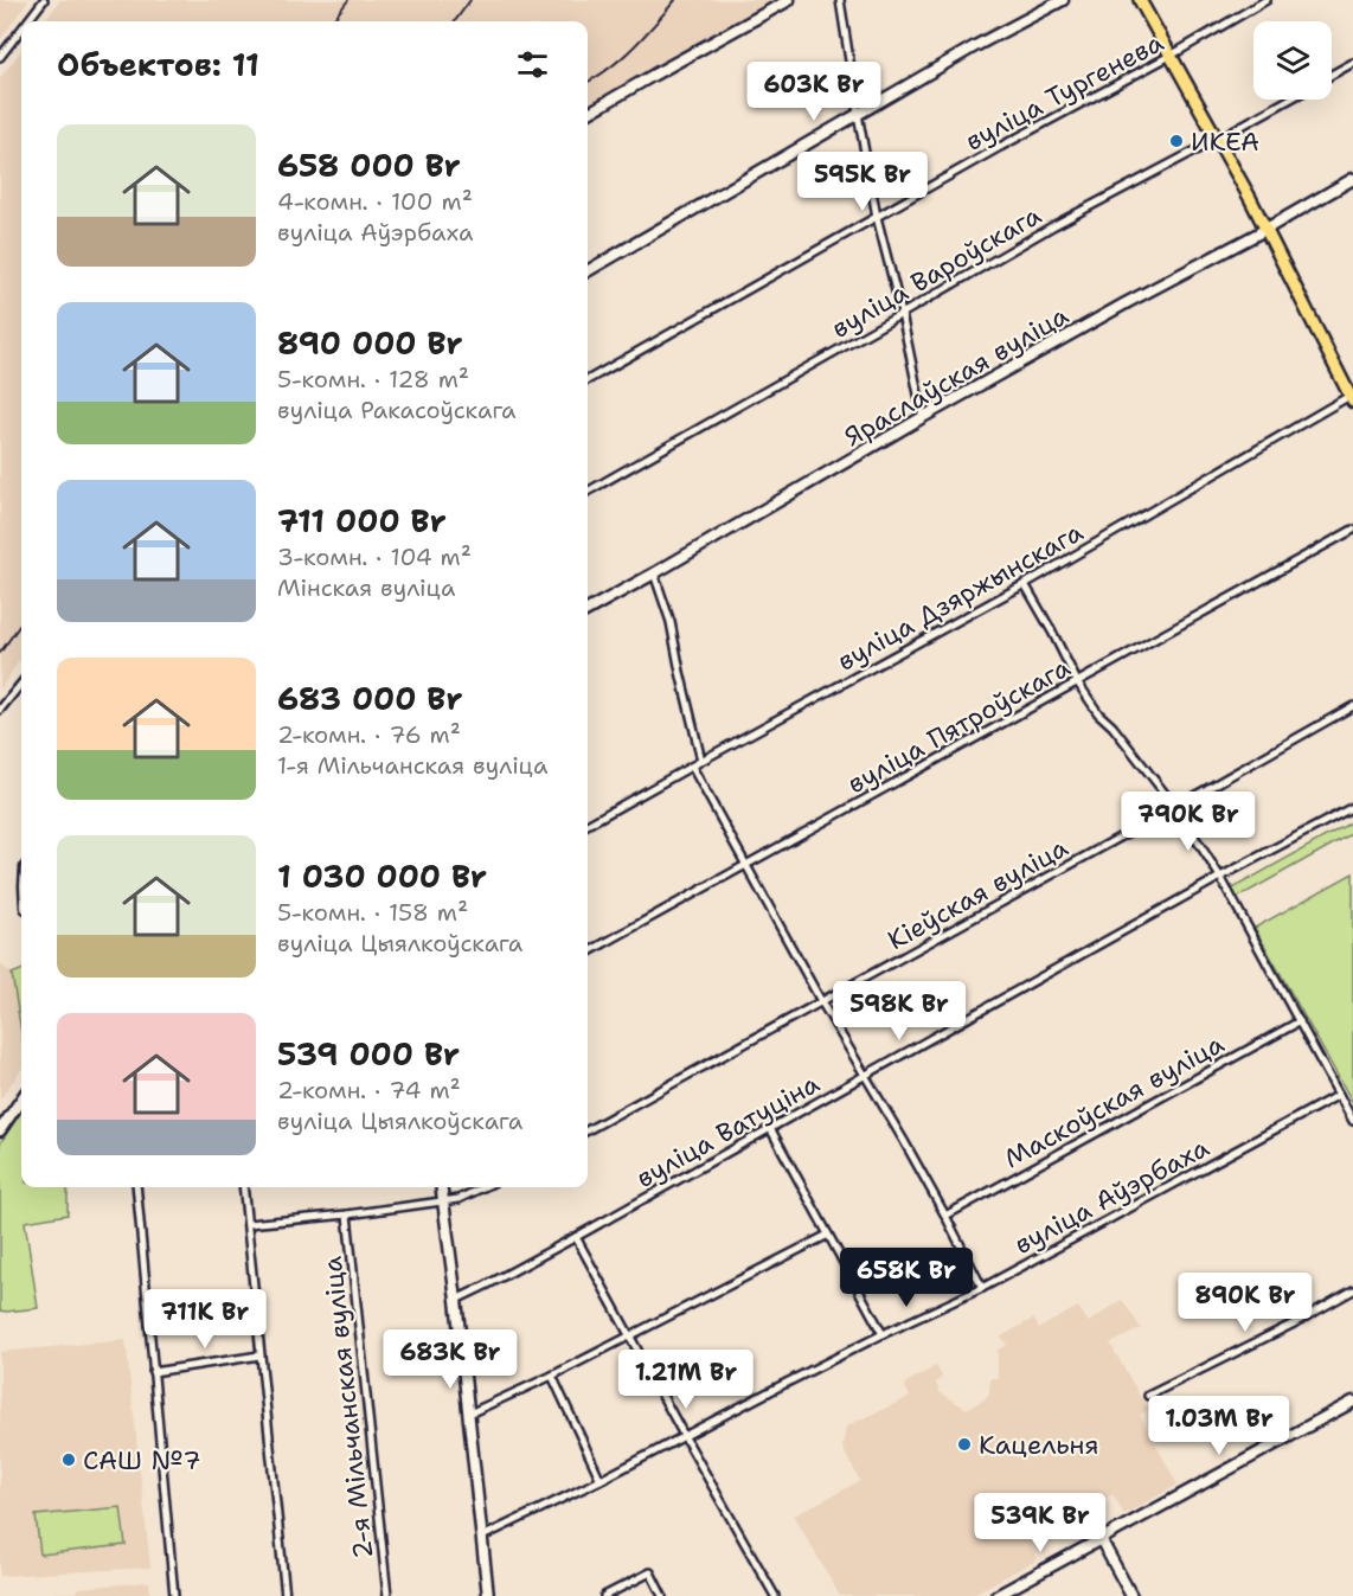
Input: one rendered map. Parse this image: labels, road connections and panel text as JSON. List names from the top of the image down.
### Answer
{
  "streets": {
    "street": [
      "вуліца Тургенева",
      "вуліца Вароўскага",
      "Яраслаўская вуліца",
      "вуліца Дзяржынскага",
      "вуліца Пятроўскага",
      "Кіеўская вуліца",
      "Маскоўская вуліца",
      "вуліца Ватуціна",
      "вуліца Аўэрбаха",
      "2-я Мільчанская вуліца"
    ]
  },
  "places": ["ИКЕА", "Кацельня", "САШ №7"],
  "page": {
    "heading": "Объектов: 11",
    "price": [
      "603K Br",
      "595K Br",
      "790K Br",
      "598K Br",
      "658K Br",
      "890K Br",
      "711K Br",
      "683K Br",
      "1.21M Br",
      "1.03M Br",
      "539K Br"
    ],
    "list": [
      {
        "name": "658 000 Br",
        "note": "4-комн. · 100 m² · вуліца Аўэрбаха"
      },
      {
        "name": "890 000 Br",
        "note": "5-комн. · 128 m² · вуліца Ракасоўскага"
      },
      {
        "name": "711 000 Br",
        "note": "3-комн. · 104 m² · Мінская вуліца"
      },
      {
        "name": "683 000 Br",
        "note": "2-комн. · 76 m² · 1-я Мільчанская вуліца"
      },
      {
        "name": "1 030 000 Br",
        "note": "5-комн. · 158 m² · вуліца Цыялкоўскага"
      },
      {
        "name": "539 000 Br",
        "note": "2-комн. · 74 m² · вуліца Цыялкоўскага"
      }
    ]
  }
}
